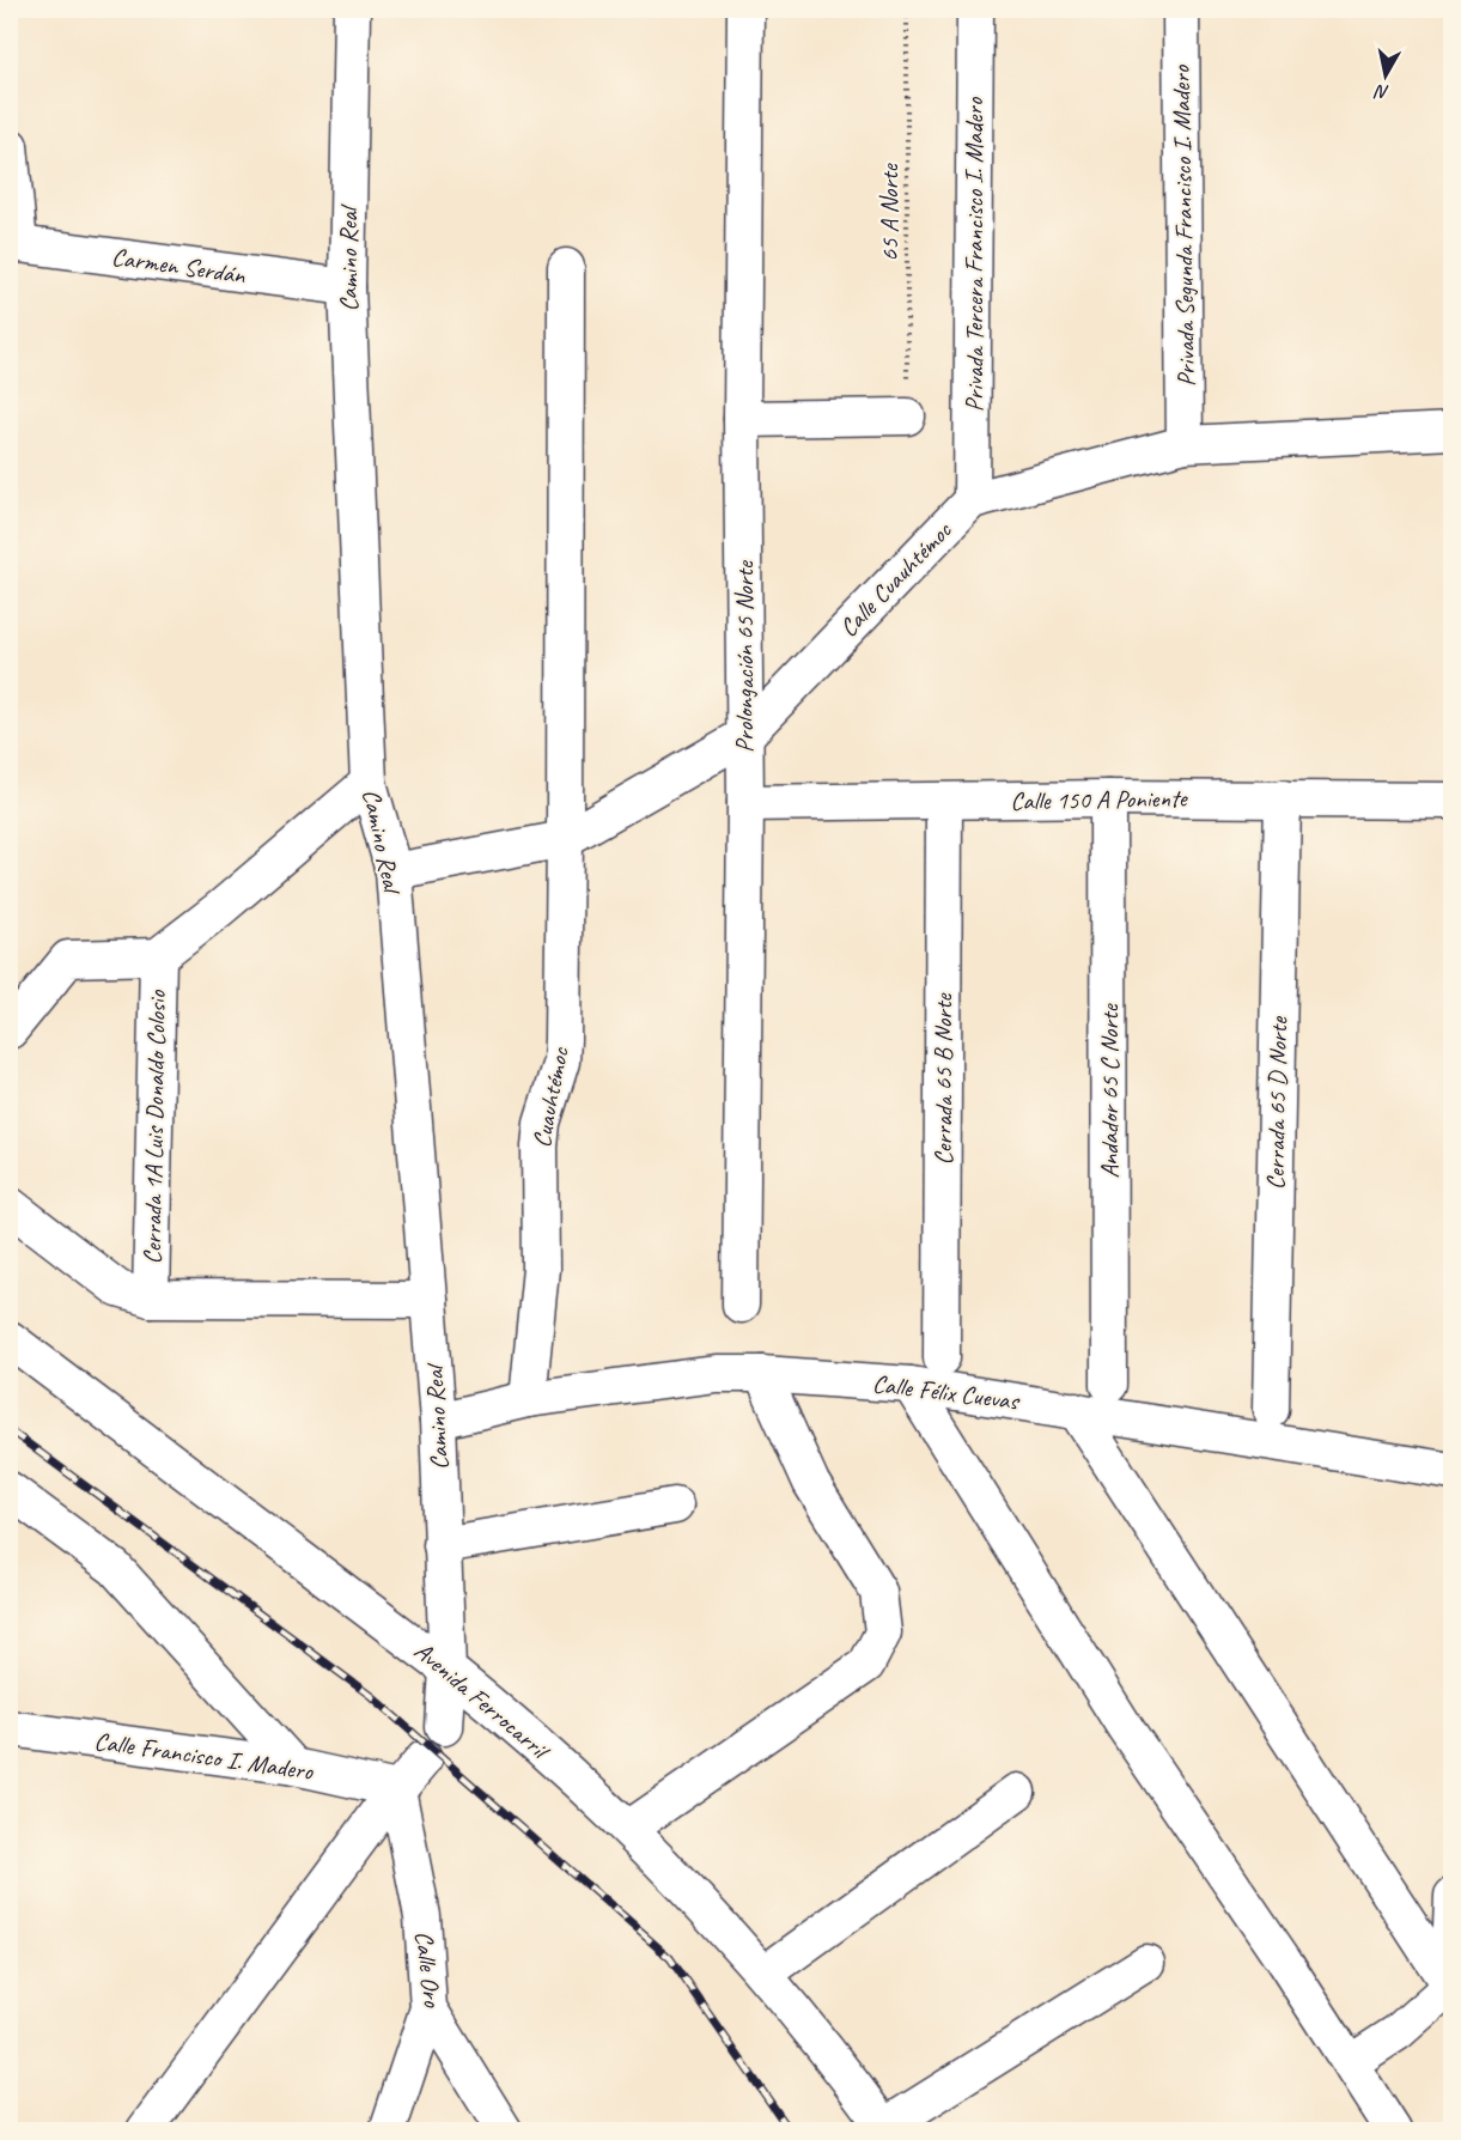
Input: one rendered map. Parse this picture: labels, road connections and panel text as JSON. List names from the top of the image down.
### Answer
{
  "streets": {
    "street": [
      "Privada Segunda Francisco I. Madero",
      "Privada Tercera Francisco I. Madero",
      "Camino Real",
      "Carmen Serdán",
      "Calle Cuauhtémoc",
      "Prolongación 65 Norte",
      "Calle 150 A Poniente",
      "Cerrada 65 B Norte",
      "Andador 65 C Norte",
      "Cuauhtémoc",
      "Cerrada 65 D Norte",
      "Cerrada 1A Luis Donaldo Colosio",
      "Calle Félix Cuevas",
      "Avenida Ferrocarril",
      "Calle Francisco I. Madero",
      "Calle Oro"
    ],
    "path": ["65 A Norte"]
  },
  "crossings": [
    ["Privada Segunda Francisco I. Madero", "Calle Cuauhtémoc"],
    ["Privada Tercera Francisco I. Madero", "Calle Cuauhtémoc"],
    ["Camino Real", "Carmen Serdán"],
    ["Camino Real", "Calle Cuauhtémoc"],
    ["Camino Real", "Calle Félix Cuevas"],
    ["Camino Real", "Avenida Ferrocarril"],
    ["Calle Cuauhtémoc", "Prolongación 65 Norte"],
    ["Calle Cuauhtémoc", "Cuauhtémoc"],
    ["Prolongación 65 Norte", "Calle 150 A Poniente"],
    ["Calle 150 A Poniente", "Cerrada 65 B Norte"],
    ["Calle 150 A Poniente", "Andador 65 C Norte"],
    ["Calle 150 A Poniente", "Cerrada 65 D Norte"],
    ["Cuauhtémoc", "Calle Félix Cuevas"],
    ["Calle Francisco I. Madero", "Calle Oro"]
  ],
  "north": "bottom"
}
